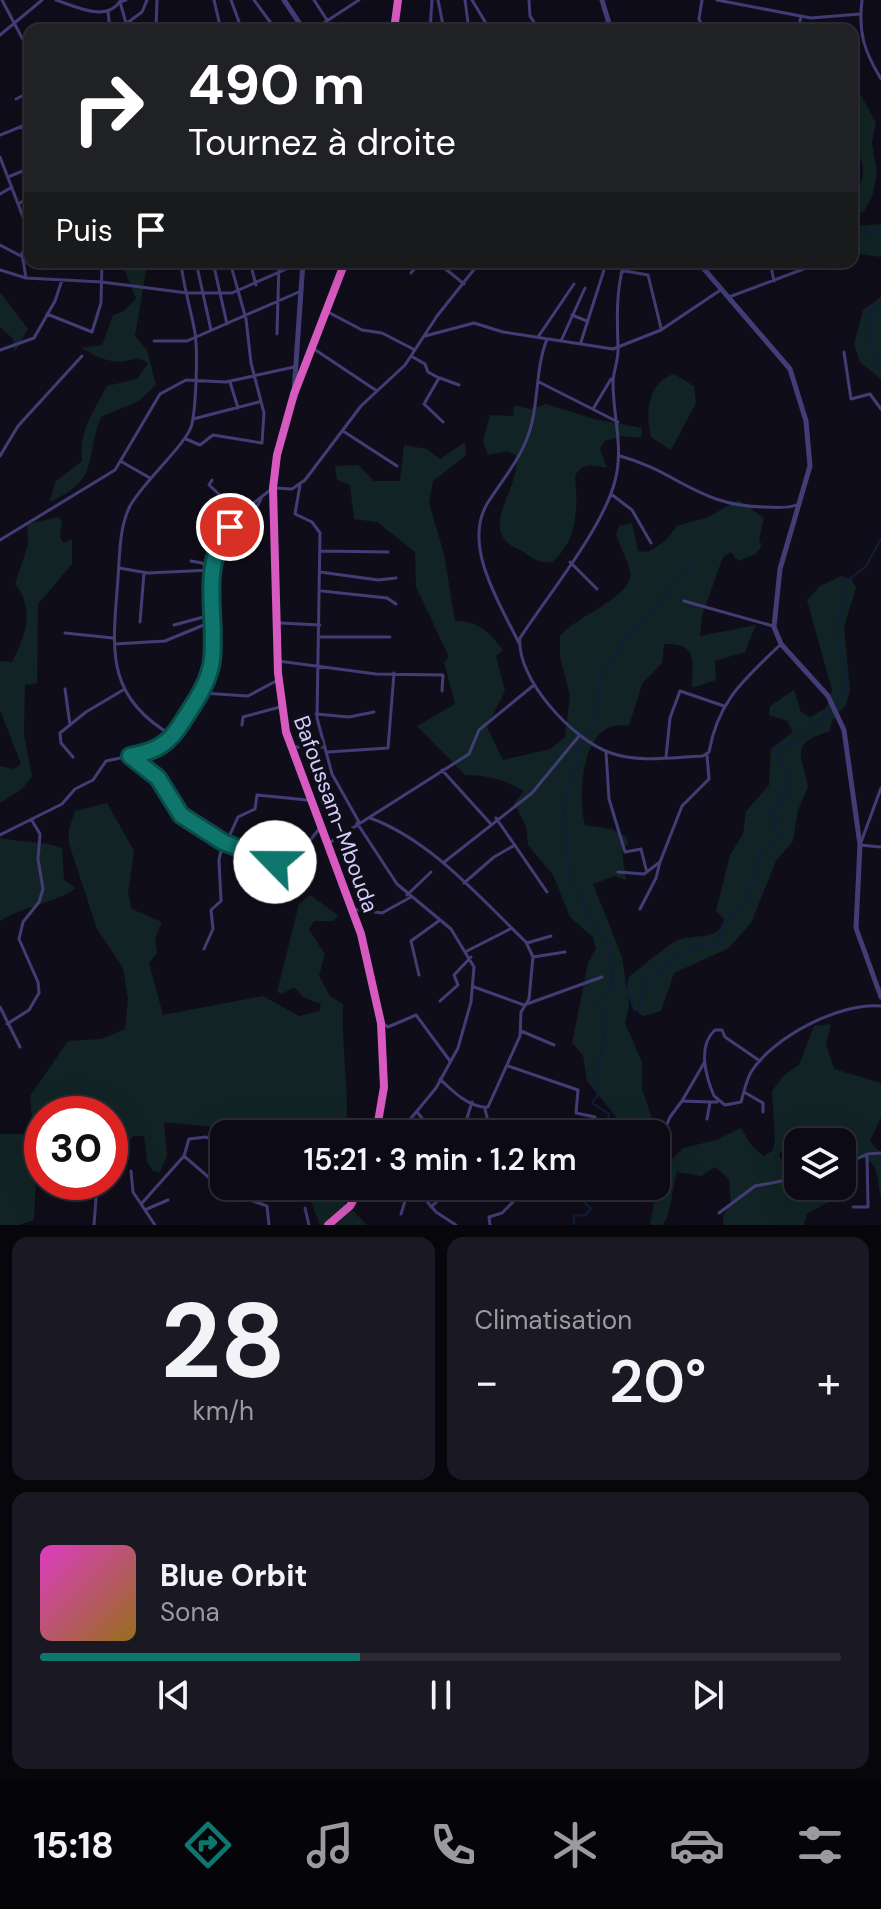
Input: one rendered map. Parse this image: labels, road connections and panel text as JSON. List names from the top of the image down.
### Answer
{
  "streets": {
    "highway": ["Bafoussam-Mbouda"]
  },
  "page": {
    "turn": ["490 m", "Tournez à droite"],
    "then": "Puis",
    "limit": "30",
    "trip": "15:21 · 3 min · 1.2 km",
    "tile": [
      ["28", "km/h"],
      "Climatisation"
    ],
    "heat": ["−", "20°", "+"],
    "song": ["Blue Orbit", "Sona"],
    "tabs": "15:18"
  }
}
